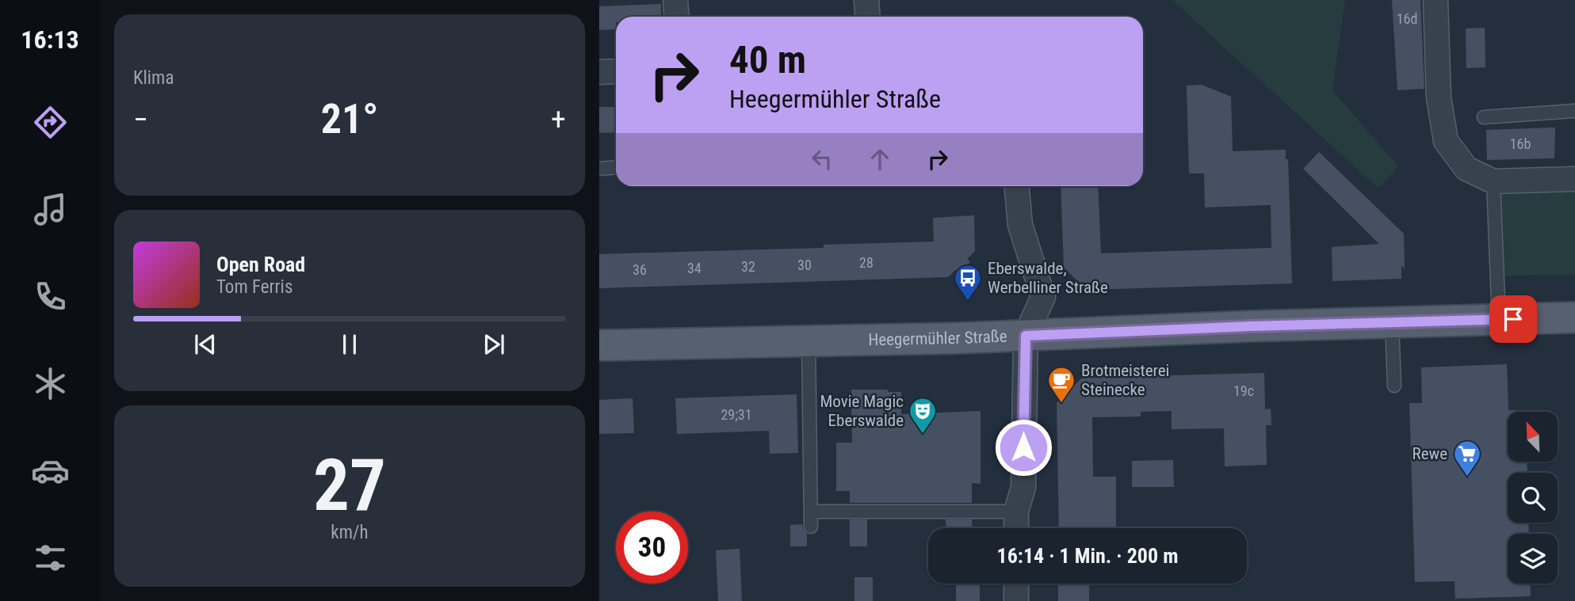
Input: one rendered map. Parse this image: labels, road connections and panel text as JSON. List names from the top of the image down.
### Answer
{
  "streets": {
    "main road": ["Heegermühler Straße"]
  },
  "places": {
    "bus stop": ["Eberswalde, Werbelliner Straße"],
    "cafe": ["Brotmeisterei Steinecke"],
    "theatre": ["Movie Magic Eberswalde"],
    "supermarket": ["Rewe"]
  },
  "house_numbers": [
    "16d",
    "16b",
    "28",
    "30",
    "32",
    "34",
    "36",
    "19c",
    "29;31"
  ],
  "north": "top left",
  "page": {
    "tabs": "16:13",
    "tile": [
      "Klima",
      ["27", "km/h"]
    ],
    "turn": ["40 m", "Heegermühler Straße"],
    "heat": ["−", "21°", "+"],
    "song": ["Open Road", "Tom Ferris"],
    "limit": "30",
    "trip": "16:14 · 1 Min. · 200 m"
  }
}
